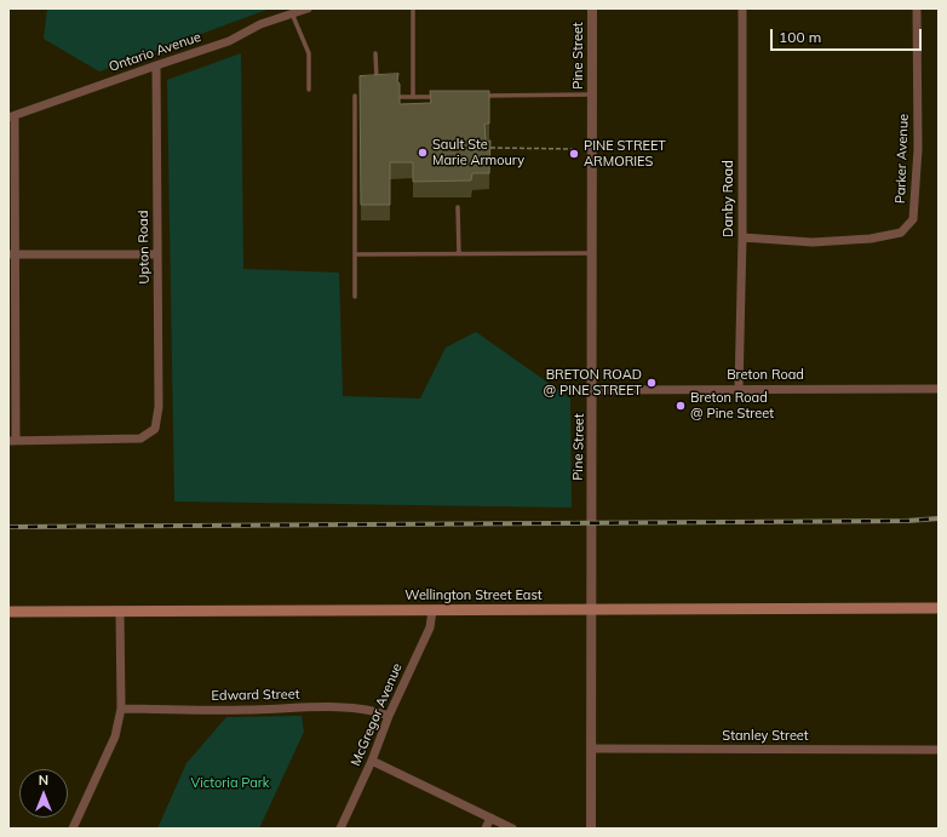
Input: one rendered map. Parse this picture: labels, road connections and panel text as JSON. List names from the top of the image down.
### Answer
{
  "streets": {
    "main road": ["Wellington Street East"],
    "street": [
      "Ontario Avenue",
      "Pine Street",
      "Parker Avenue",
      "Danby Road",
      "Upton Road",
      "Breton Road",
      "Edward Street",
      "McGregor Avenue",
      "Stanley Street"
    ]
  },
  "crossings": [
    ["Ontario Avenue", "Upton Road"],
    ["Pine Street", "Breton Road"],
    ["Pine Street", "Wellington Street East"],
    ["Pine Street", "Stanley Street"],
    ["Parker Avenue", "Danby Road"],
    ["Danby Road", "Breton Road"],
    ["Wellington Street East", "McGregor Avenue"],
    ["Edward Street", "McGregor Avenue"]
  ],
  "parks": ["Victoria Park"],
  "places": [
    "Sault Ste Marie Armoury",
    "PINE STREET ARMORIES",
    "BRETON ROAD @ PINE STREET",
    "Breton Road @ Pine Street"
  ],
  "scale_bar": "100 m",
  "north": "top"
}
